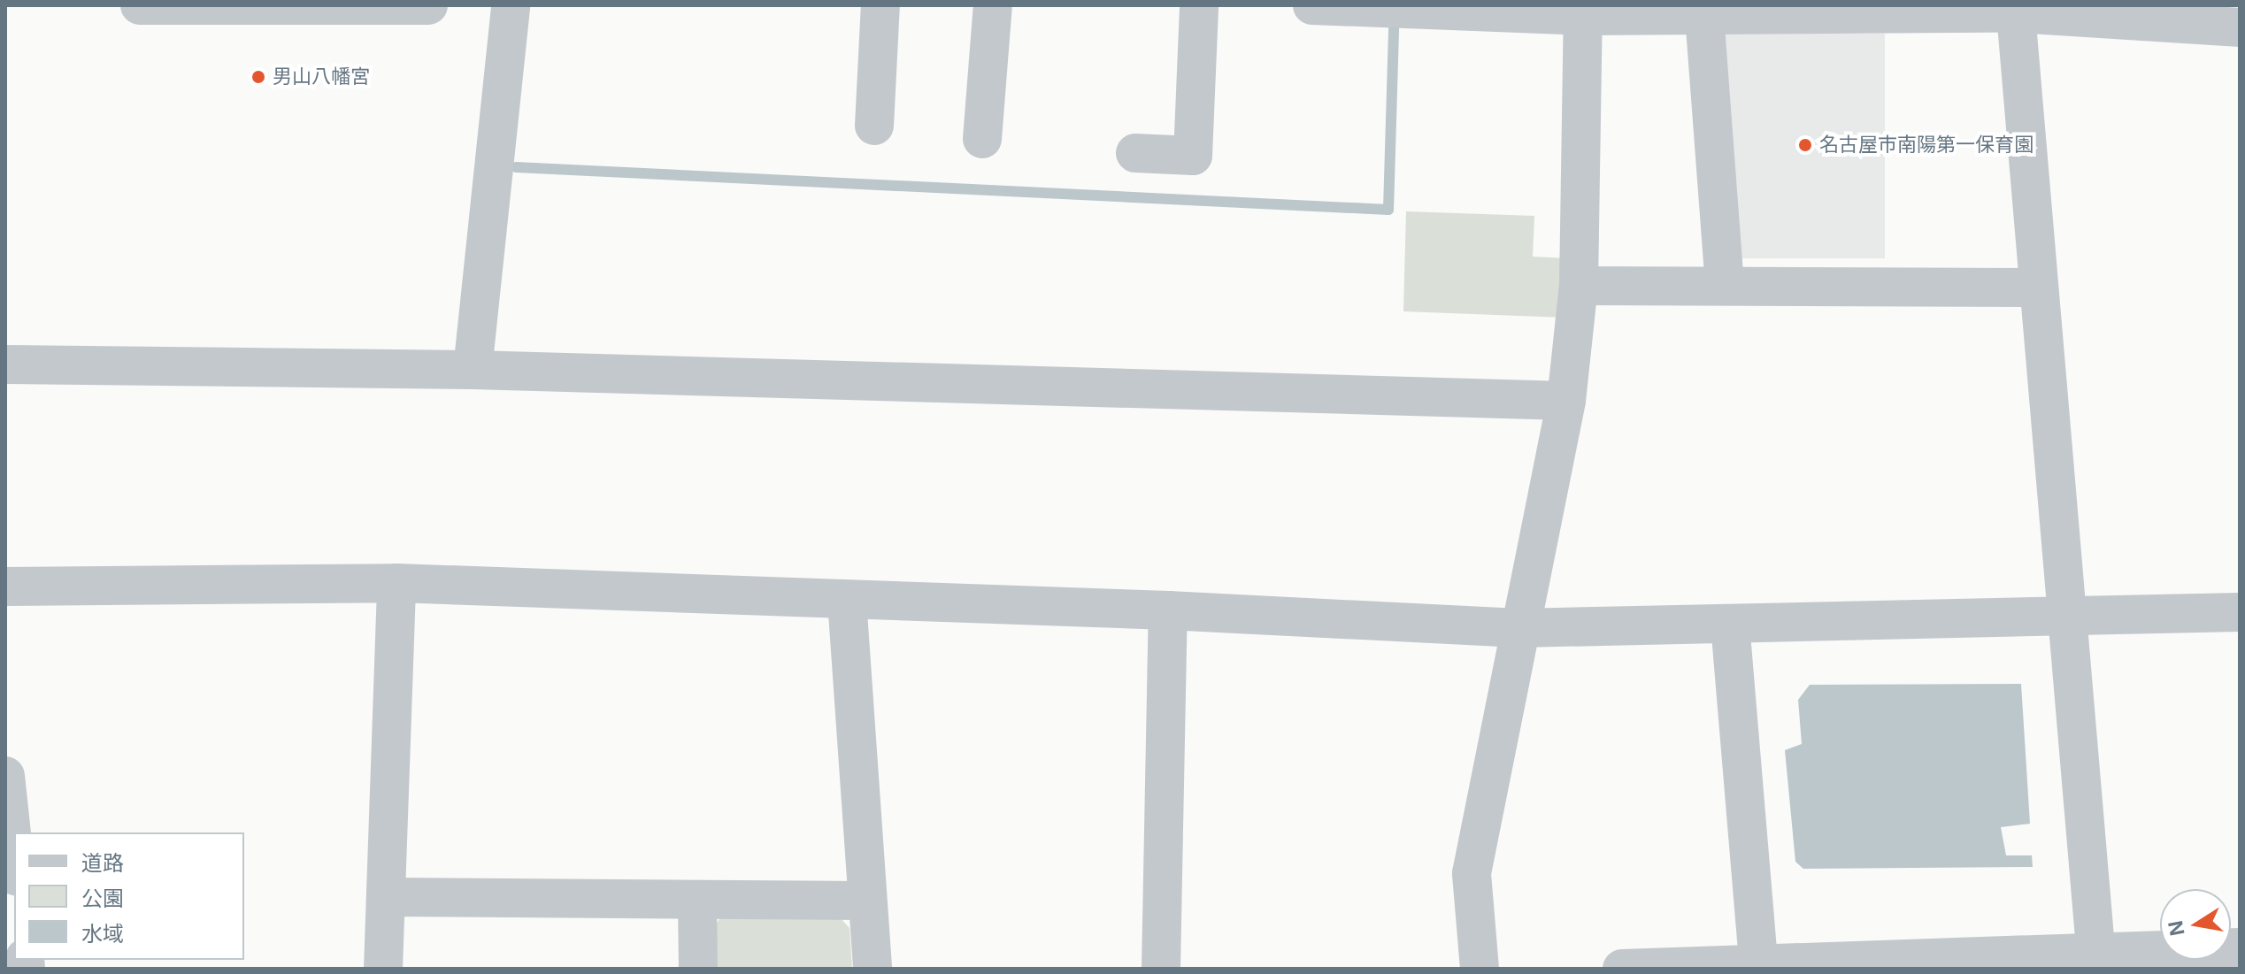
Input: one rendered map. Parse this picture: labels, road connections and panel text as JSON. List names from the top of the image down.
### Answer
{
  "places": ["男山八幡宮", "名古屋市南陽第一保育園"],
  "legend": ["道路", "公園", "水域"],
  "north": "left"
}
